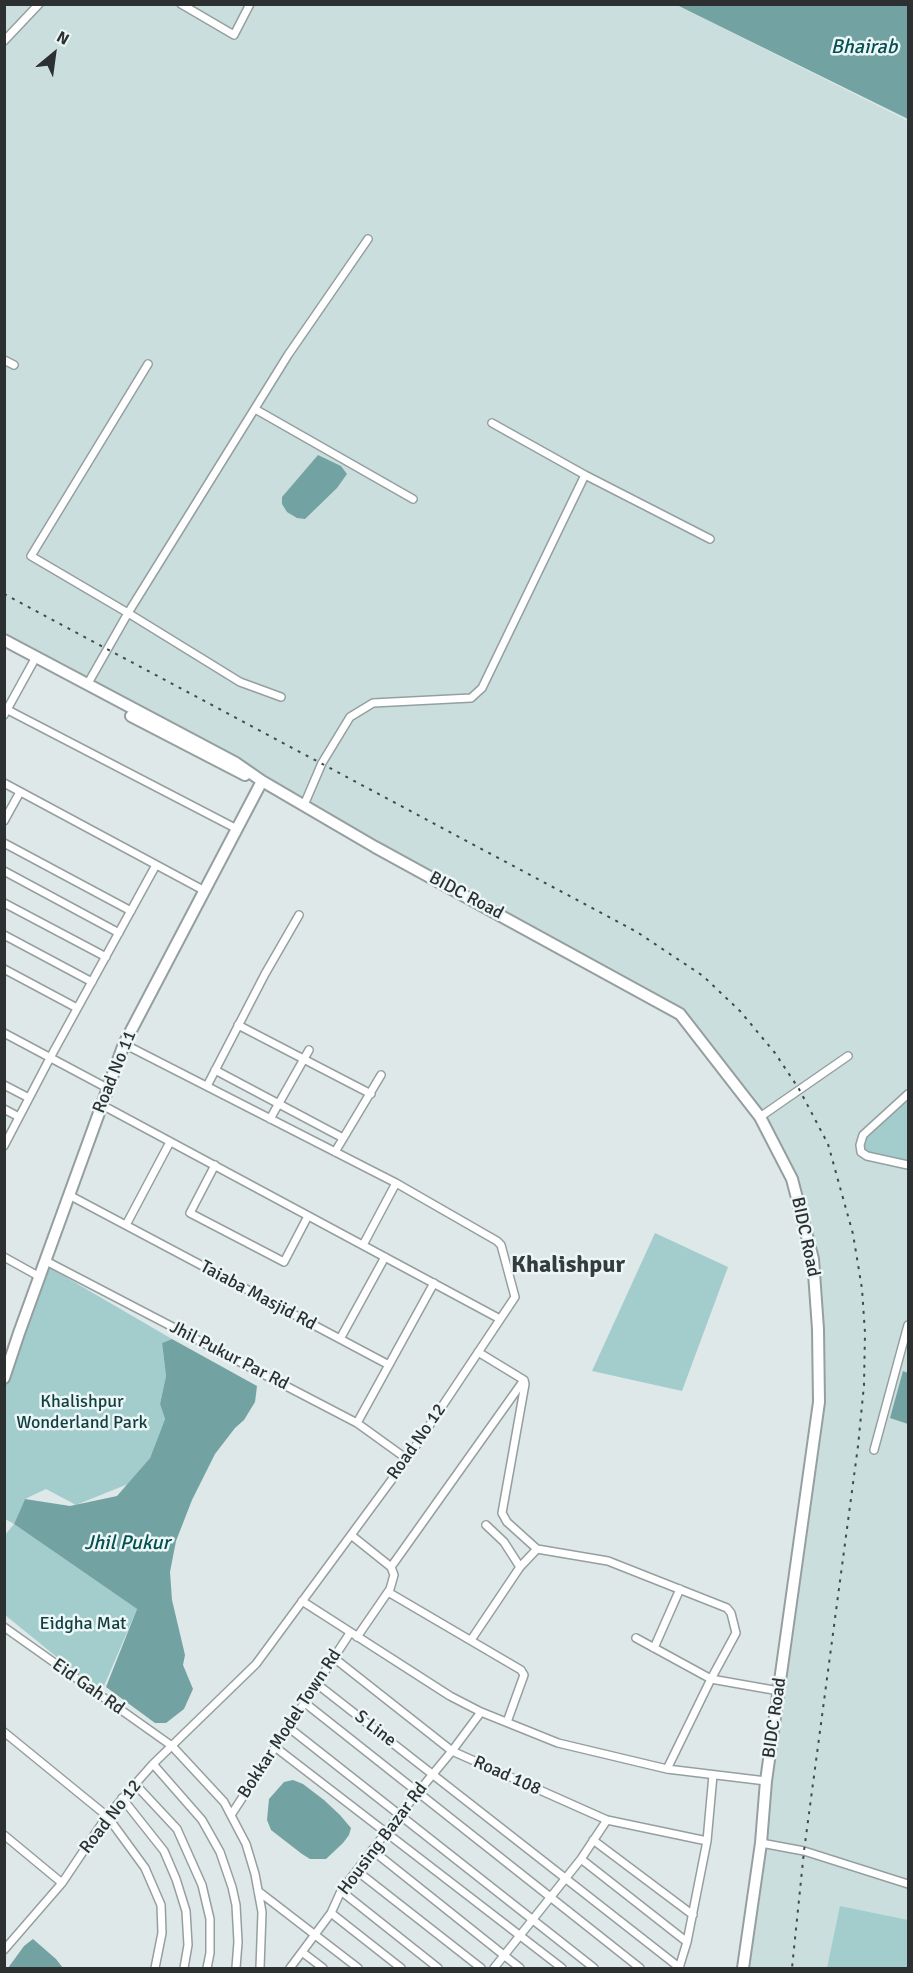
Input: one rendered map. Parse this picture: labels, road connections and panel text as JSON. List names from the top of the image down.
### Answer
{
  "streets": {
    "main road": ["BIDC Road", "Road No 11"],
    "street": [
      "Taiaba Masjid Rd",
      "Jhil Pukur Par Rd",
      "Road No 12",
      "Eid Gah Rd",
      "Bokkar Model Town Rd",
      "S Line",
      "Road 108",
      "Housing Bazar Rd"
    ]
  },
  "crossings": [
    ["BIDC Road", "Road No 11"],
    ["Road No 11", "Taiaba Masjid Rd"],
    ["Road No 11", "Jhil Pukur Par Rd"],
    ["Road No 11", "Road No 12"],
    ["Jhil Pukur Par Rd", "Road No 12"],
    ["Road No 12", "Eid Gah Rd"],
    ["Eid Gah Rd", "Bokkar Model Town Rd"],
    ["Bokkar Model Town Rd", "S Line"],
    ["Bokkar Model Town Rd", "Road 108"],
    ["S Line", "Housing Bazar Rd"],
    ["Road 108", "Housing Bazar Rd"]
  ],
  "districts": ["Khalishpur"],
  "water": ["Bhairab", "Jhil Pukur"],
  "parks": ["Khalishpur Wonderland Park", "Eidgha Mat"],
  "north": "top right"
}
